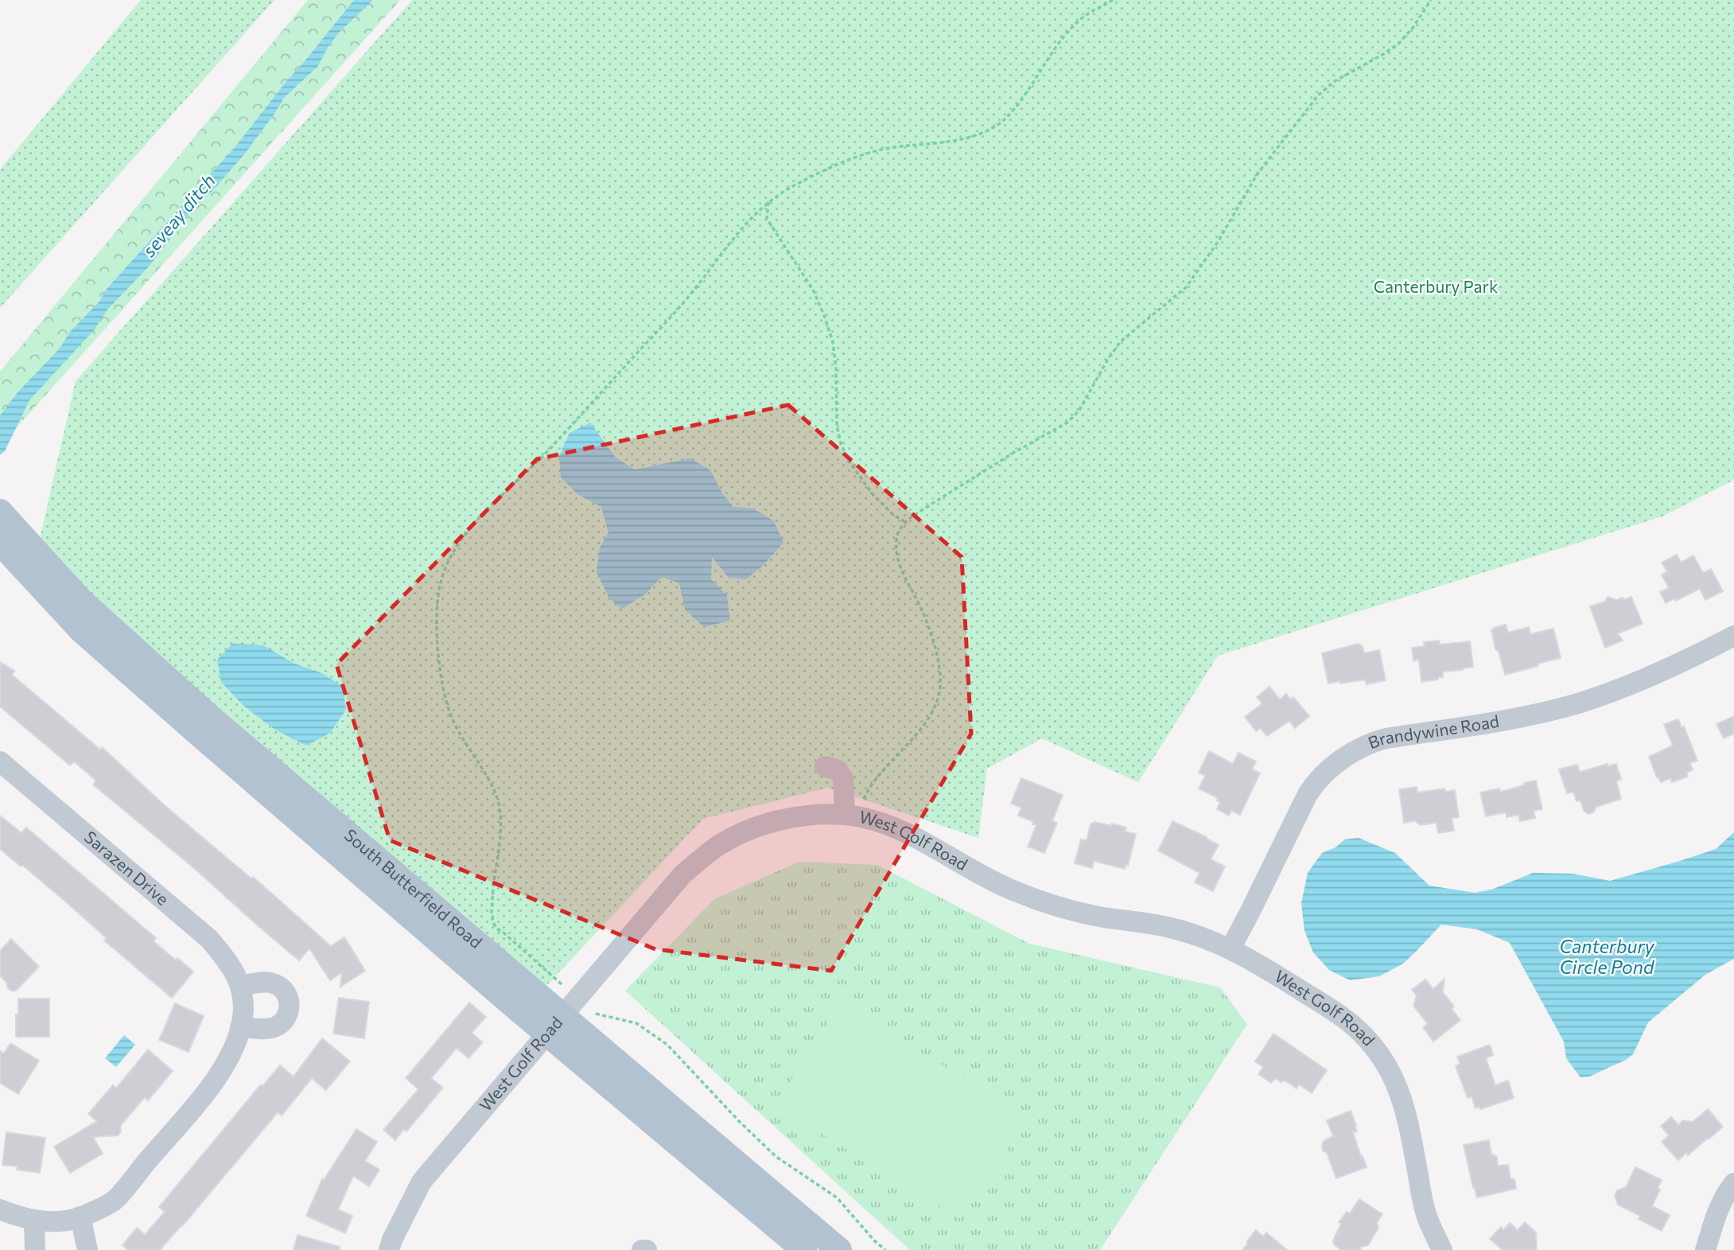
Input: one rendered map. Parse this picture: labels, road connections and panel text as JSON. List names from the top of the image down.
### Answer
{
  "streets": {
    "main road": ["South Butterfield Road"],
    "street": ["Brandywine Road", "West Golf Road", "Sarazen Drive"]
  },
  "crossings": [
    ["Brandywine Road", "West Golf Road"],
    ["West Golf Road", "South Butterfield Road"]
  ],
  "water": ["seveay ditch", "Canterbury Circle Pond"],
  "parks": ["Canterbury Park"]
}
